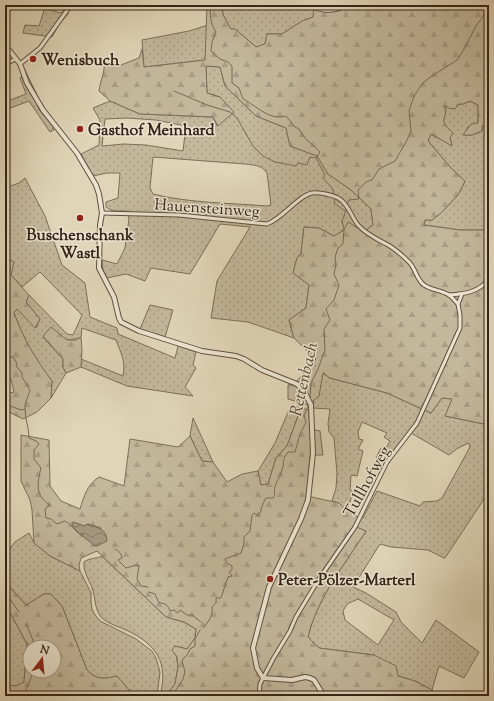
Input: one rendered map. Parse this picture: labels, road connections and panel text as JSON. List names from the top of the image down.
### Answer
{
  "streets": {
    "street": ["Hauensteinweg", "Tullhofweg"]
  },
  "crossings": [
    ["Hauensteinweg", "Tullhofweg"]
  ],
  "water": ["Rettenbach"],
  "places": [
    "Wenisbuch",
    "Gasthof Meinhard",
    "Buschenschank Wastl",
    "Peter-Pölzer-Marterl"
  ],
  "north": "top"
}
